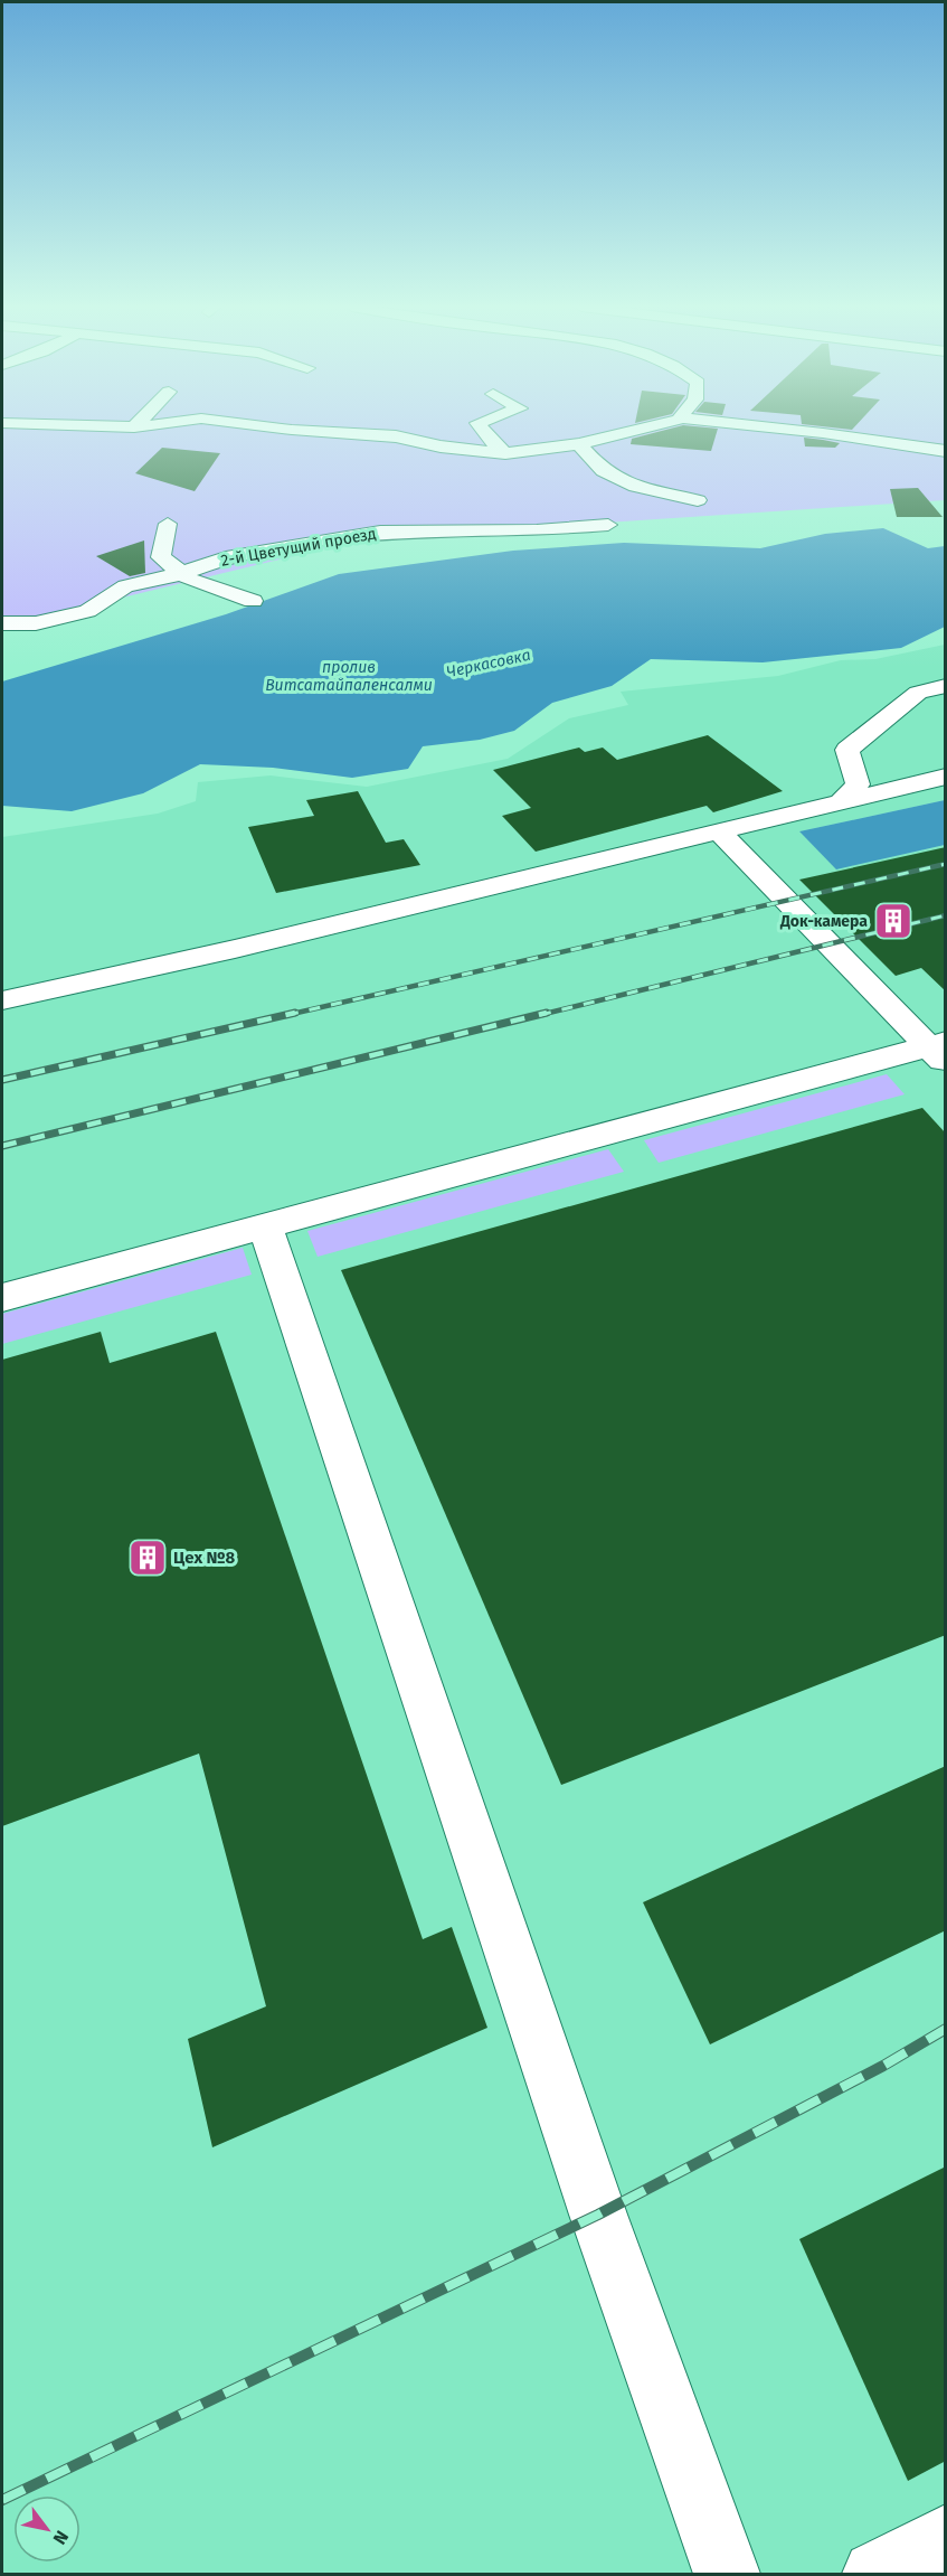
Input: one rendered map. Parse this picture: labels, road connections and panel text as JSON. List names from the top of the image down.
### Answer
{
  "streets": {
    "street": ["2-й Цветущий проезд"]
  },
  "water": ["Черкасовка", "пролив Витсатайпаленсалми"],
  "places": {
    "building": ["Док-камера", "Цех №8"]
  },
  "north": "bottom right"
}
